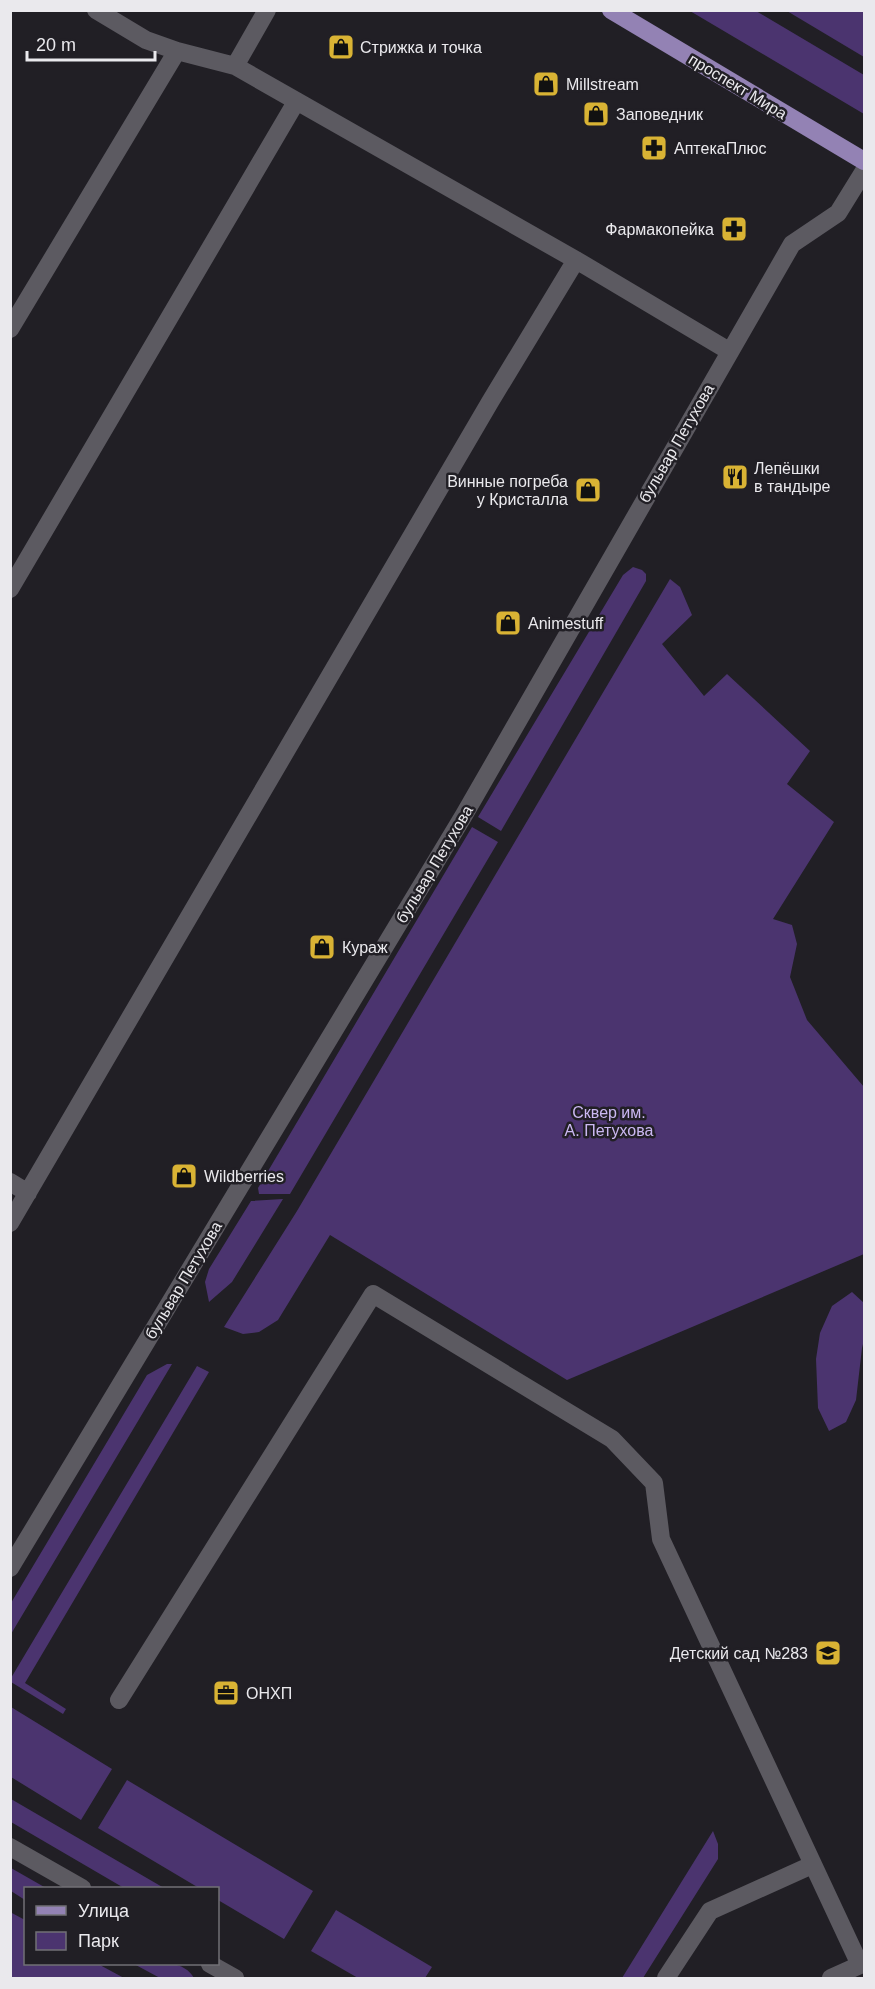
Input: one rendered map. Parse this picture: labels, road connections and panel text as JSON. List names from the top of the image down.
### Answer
{
  "streets": {
    "main road": ["проспект Мира"],
    "street": ["бульвар Петухова"]
  },
  "parks": ["Сквер им. А. Петухова"],
  "places": {
    "shop": [
      "Стрижка и точка",
      "Millstream",
      "Заповедник",
      "Винные погреба у Кристалла",
      "Animestuff",
      "Кураж",
      "Wildberries"
    ],
    "pharmacy": ["АптекаПлюс", "Фармакопейка"],
    "restaurant": ["Лепёшки в тандыре"],
    "school or university": ["Детский сад №283"],
    "office": ["ОНХП"]
  },
  "legend": ["Улица", "Парк"],
  "scale_bar": "20 m"
}
